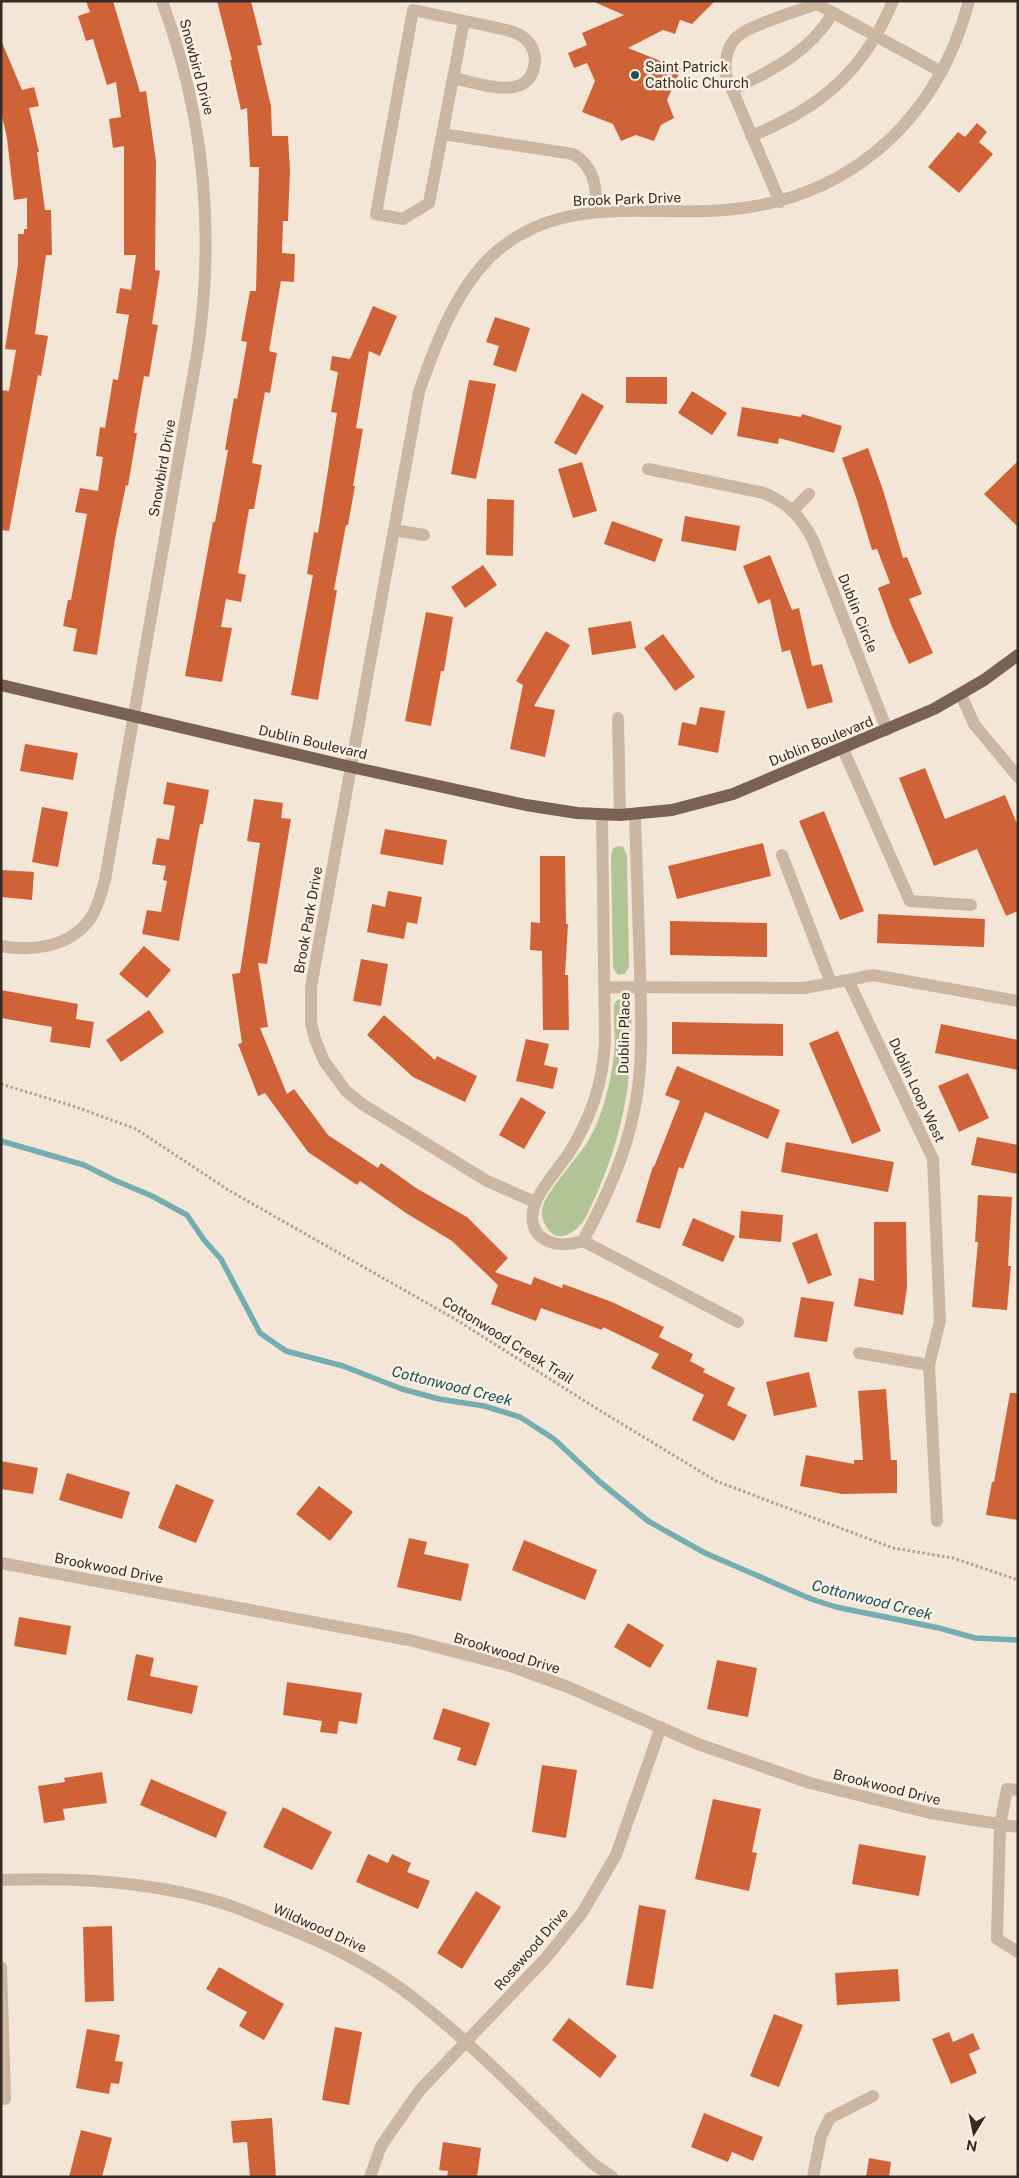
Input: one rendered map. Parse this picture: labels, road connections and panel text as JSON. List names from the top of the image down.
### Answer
{
  "streets": {
    "main road": ["Dublin Boulevard"],
    "street": [
      "Snowbird Drive",
      "Brook Park Drive",
      "Dublin Circle",
      "Dublin Place",
      "Dublin Loop West",
      "Brookwood Drive",
      "Wildwood Drive",
      "Rosewood Drive"
    ],
    "path": ["Cottonwood Creek Trail"]
  },
  "crossings": [
    ["Snowbird Drive", "Dublin Boulevard"],
    ["Brook Park Drive", "Dublin Boulevard"],
    ["Brook Park Drive", "Dublin Place"],
    ["Dublin Circle", "Dublin Boulevard"],
    ["Dublin Boulevard", "Dublin Place"],
    ["Brookwood Drive", "Rosewood Drive"],
    ["Wildwood Drive", "Rosewood Drive"]
  ],
  "water": ["Cottonwood Creek"],
  "places": ["Saint Patrick Catholic Church"],
  "north": "bottom"
}
